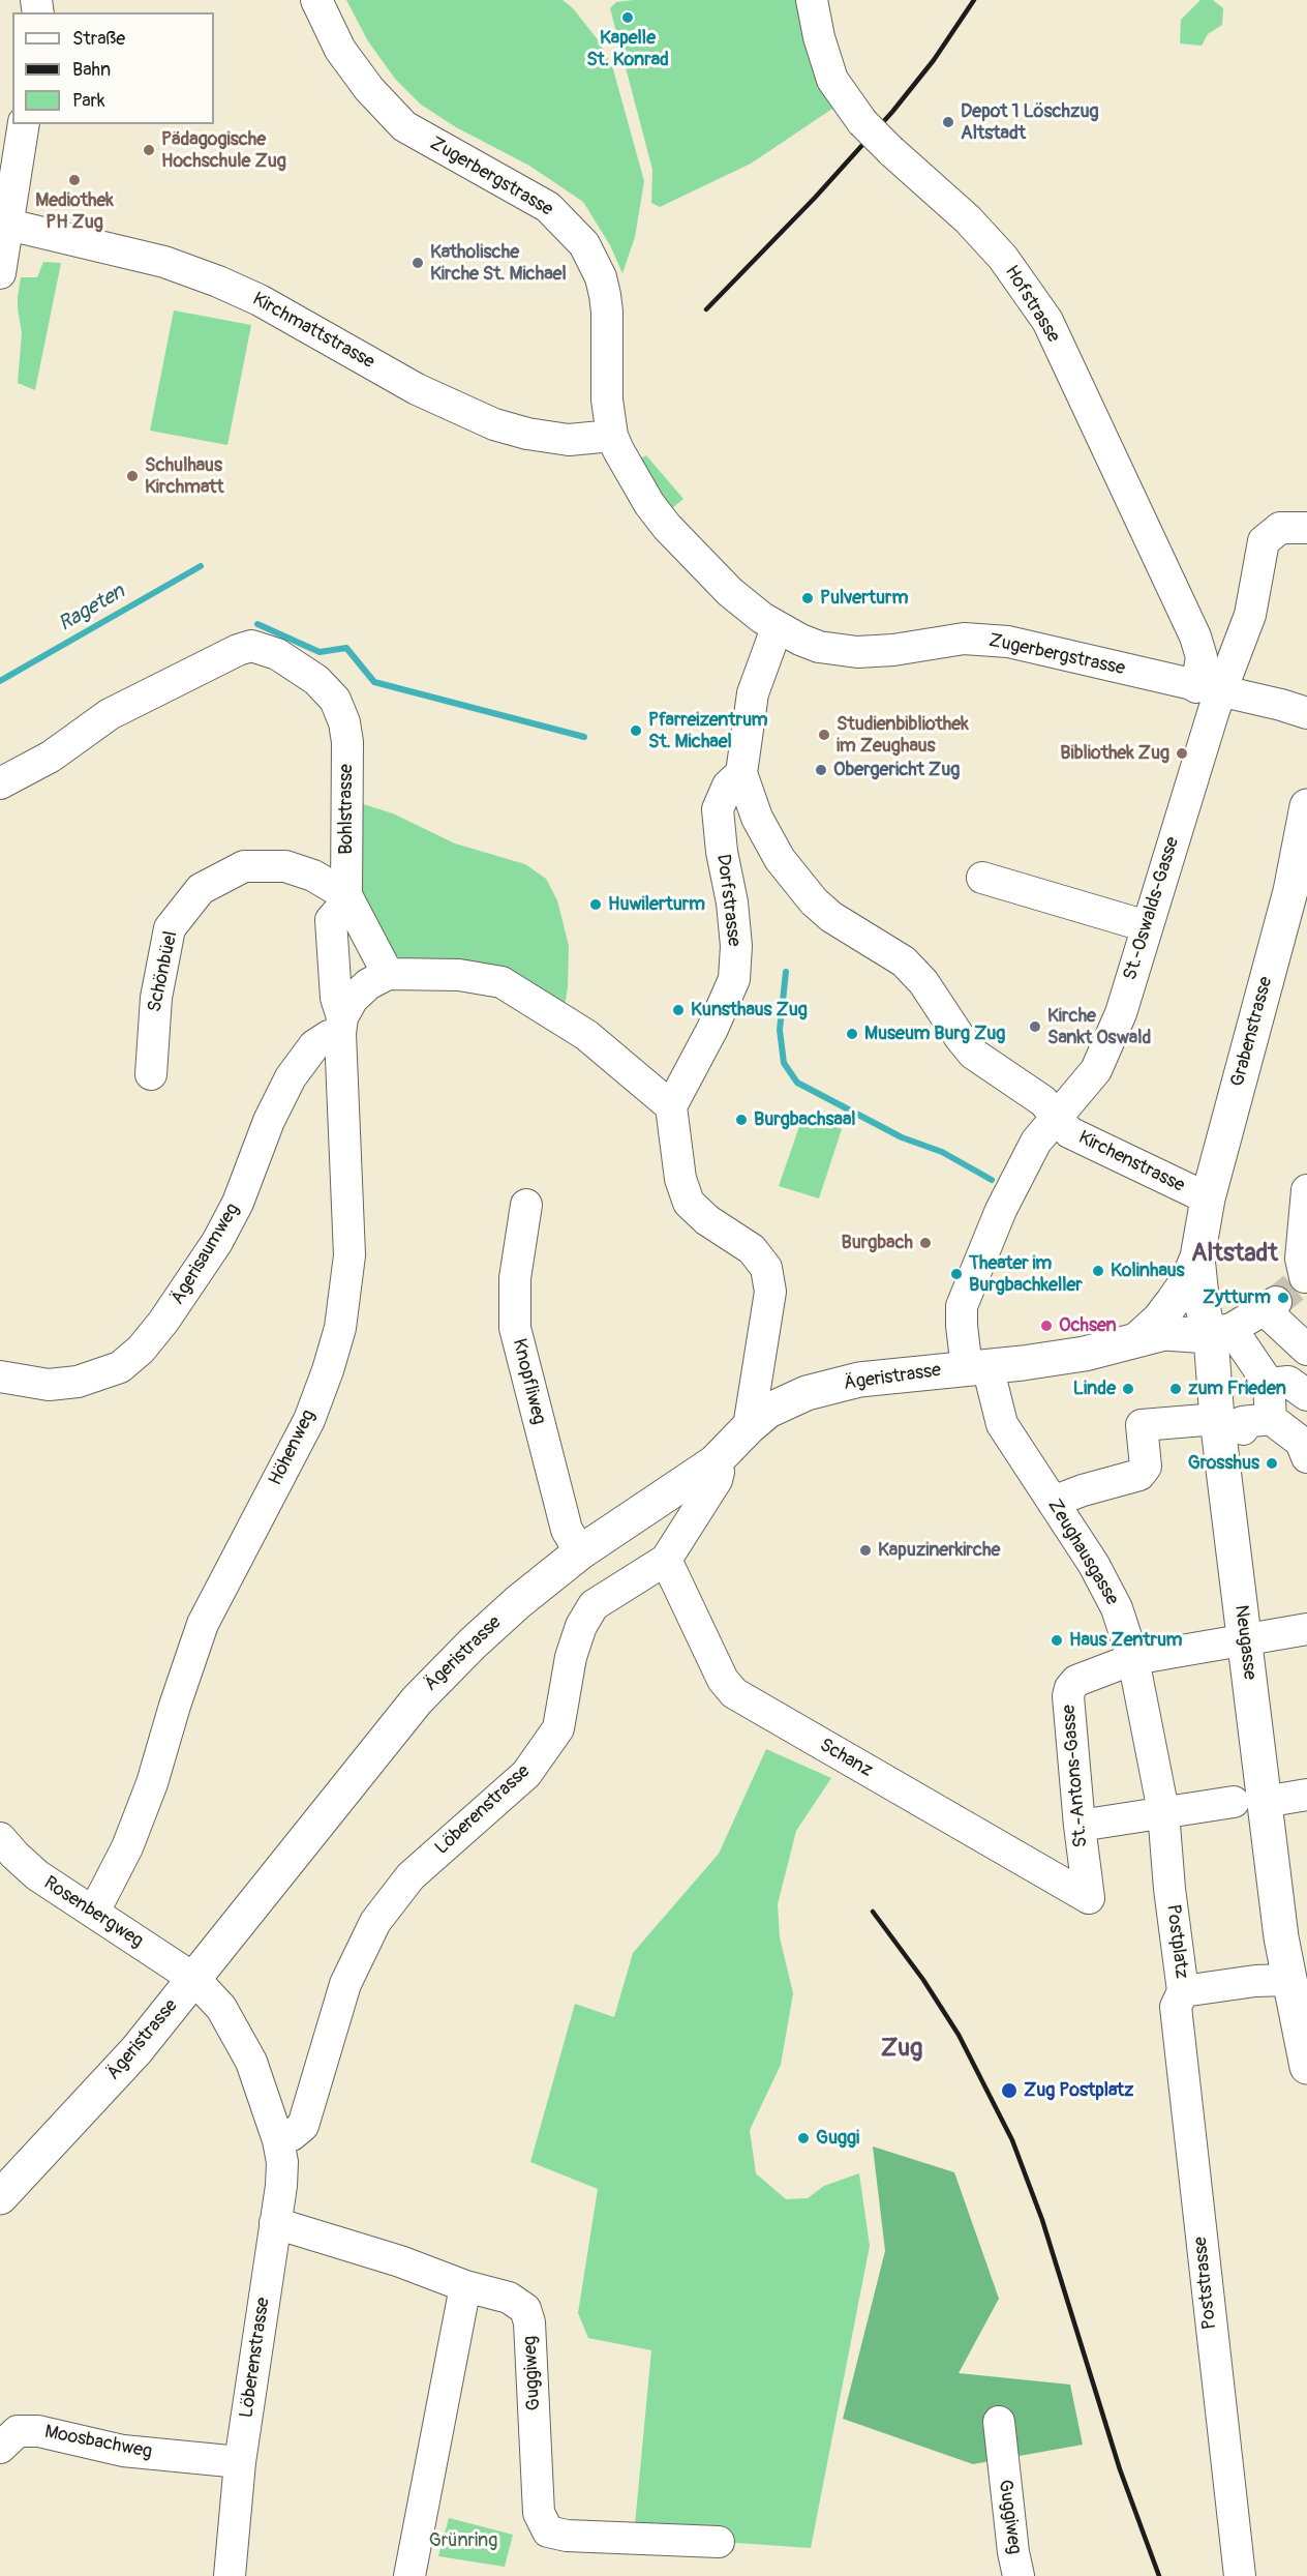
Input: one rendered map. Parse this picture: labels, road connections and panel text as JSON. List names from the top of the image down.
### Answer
{
  "streets": {
    "main road": ["Grabenstrasse", "Ägeristrasse", "Neugasse"],
    "street": [
      "Zugerbergstrasse",
      "Hofstrasse",
      "Kirchmattstrasse",
      "Bohlstrasse",
      "Dorfstrasse",
      "St.-Oswalds-Gasse",
      "Schönbüel",
      "Kirchenstrasse",
      "Ägerisaumweg",
      "Knopfliweg",
      "Höhenweg",
      "Zeughausgasse",
      "Schanz",
      "St.-Antons-Gasse",
      "Löberenstrasse",
      "Rosenbergweg",
      "Postplatz",
      "Poststrasse",
      "Guggiweg",
      "Moosbachweg"
    ]
  },
  "crossings": [
    ["Zugerbergstrasse", "Hofstrasse"],
    ["Zugerbergstrasse", "Kirchmattstrasse"],
    ["Zugerbergstrasse", "St.-Oswalds-Gasse"],
    ["Zugerbergstrasse", "Kirchenstrasse"],
    ["Hofstrasse", "St.-Oswalds-Gasse"],
    ["Bohlstrasse", "Schönbüel"],
    ["Dorfstrasse", "Kirchenstrasse"],
    ["St.-Oswalds-Gasse", "Kirchenstrasse"],
    ["St.-Oswalds-Gasse", "Ägeristrasse"],
    ["St.-Oswalds-Gasse", "Zeughausgasse"],
    ["Grabenstrasse", "Kirchenstrasse"],
    ["Grabenstrasse", "Neugasse"],
    ["Ägerisaumweg", "Höhenweg"],
    ["Ägeristrasse", "Knopfliweg"],
    ["Ägeristrasse", "Zeughausgasse"],
    ["Ägeristrasse", "Neugasse"],
    ["Ägeristrasse", "Löberenstrasse"],
    ["Ägeristrasse", "Rosenbergweg"],
    ["Höhenweg", "Rosenbergweg"],
    ["Zeughausgasse", "St.-Antons-Gasse"],
    ["Zeughausgasse", "Postplatz"],
    ["Schanz", "St.-Antons-Gasse"],
    ["Schanz", "Löberenstrasse"],
    ["Löberenstrasse", "Rosenbergweg"],
    ["Löberenstrasse", "Guggiweg"],
    ["Löberenstrasse", "Moosbachweg"],
    ["Postplatz", "Poststrasse"]
  ],
  "districts": ["Altstadt", "Zug"],
  "water": ["Rageten"],
  "parks": ["Grünring"],
  "places": [
    "Kapelle St. Konrad",
    "Depot 1 Löschzug Altstadt",
    "Pädagogische Hochschule Zug",
    "Mediothek PH Zug",
    "Katholische Kirche St. Michael",
    "Schulhaus Kirchmatt",
    "Pulverturm",
    "Pfarreizentrum St. Michael",
    "Studienbibliothek im Zeughaus",
    "Bibliothek Zug",
    "Obergericht Zug",
    "Huwilerturm",
    "Kunsthaus Zug",
    "Kirche Sankt Oswald",
    "Museum Burg Zug",
    "Burgbachsaal",
    "Burgbach",
    "Kolinhaus",
    "Theater im Burgbachkeller",
    "Zytturm",
    "Ochsen",
    "Linde",
    "zum Frieden",
    "Grosshus",
    "Kapuzinerkirche",
    "Haus Zentrum",
    "Zug Postplatz",
    "Guggi"
  ],
  "legend": ["Straße", "Bahn", "Park"]
}
